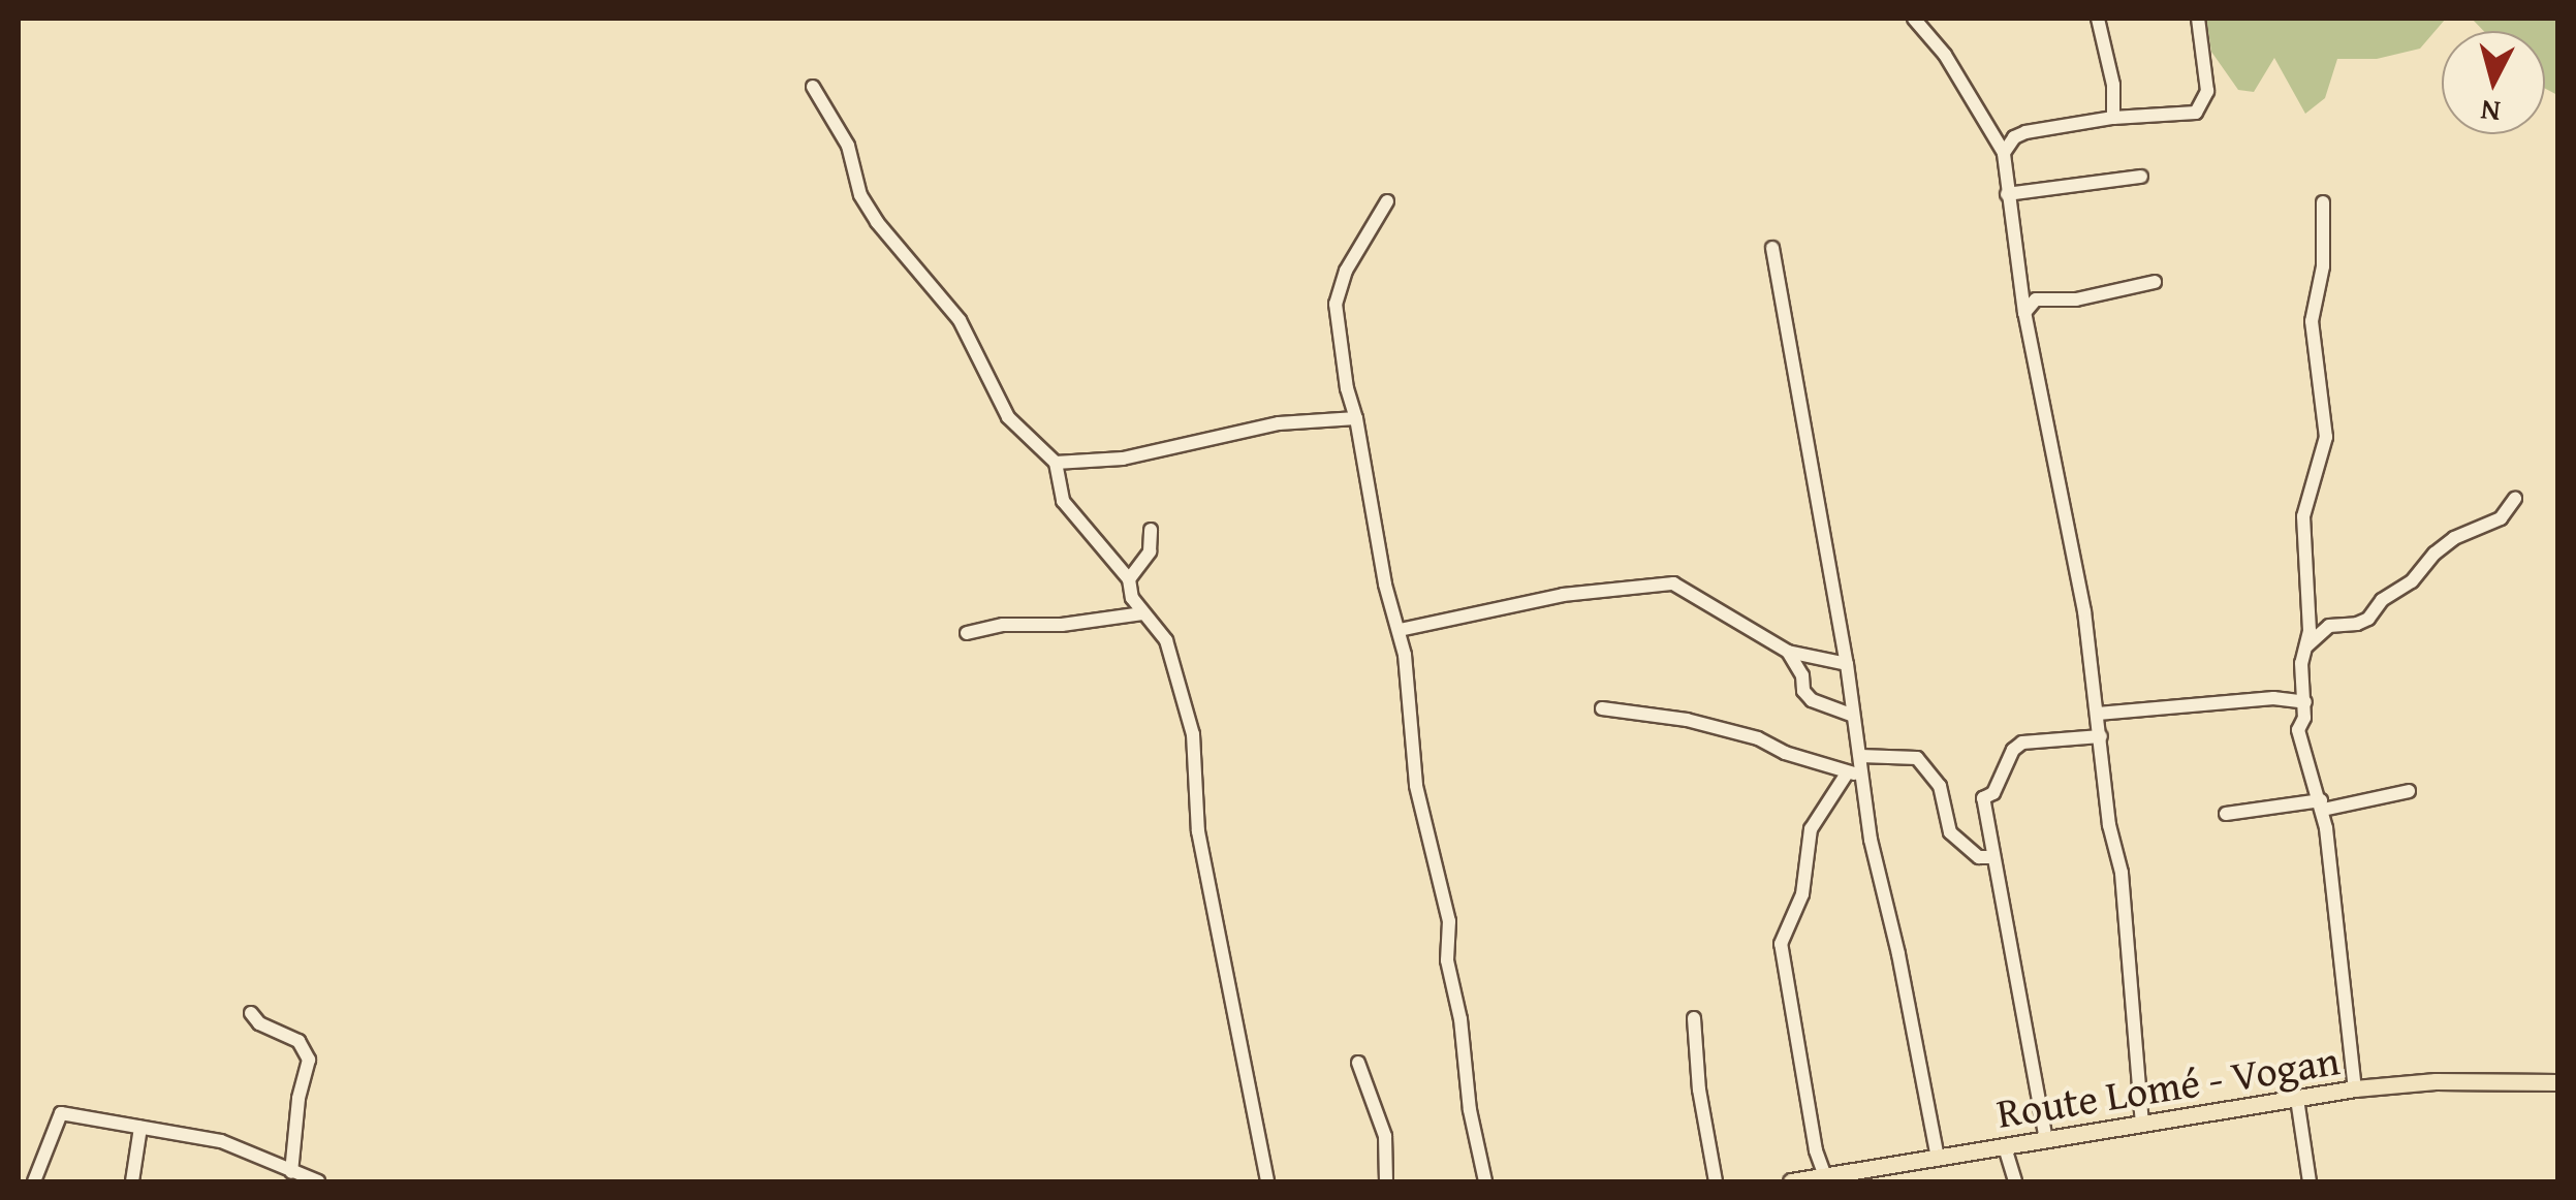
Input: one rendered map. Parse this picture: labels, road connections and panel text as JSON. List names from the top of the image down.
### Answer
{
  "streets": {
    "main road": ["Route Lomé - Vogan"]
  },
  "north": "bottom"
}
